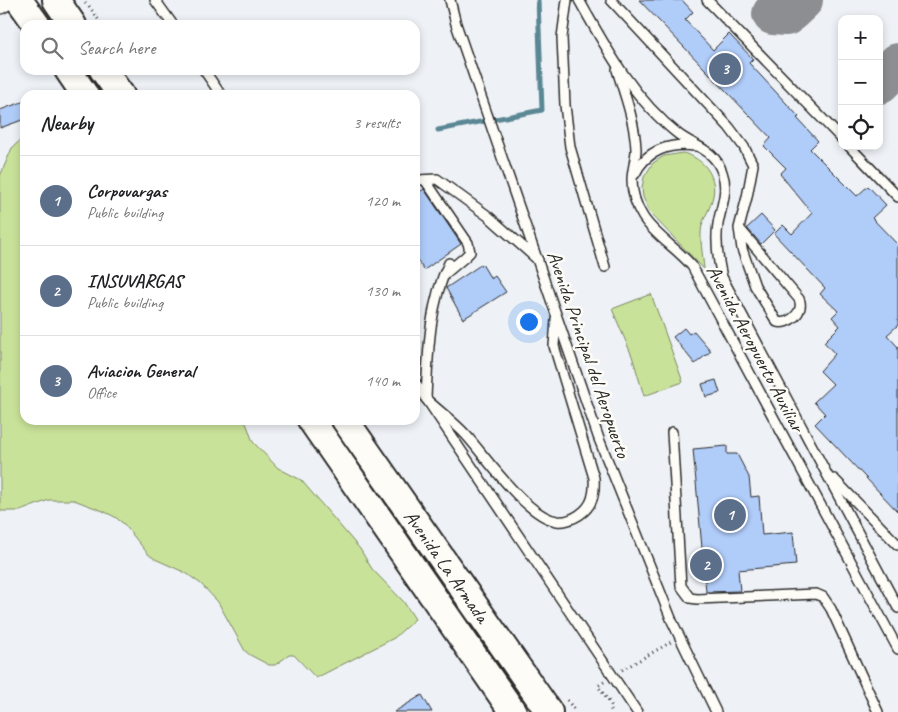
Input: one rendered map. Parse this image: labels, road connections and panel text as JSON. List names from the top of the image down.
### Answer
{
  "streets": {
    "main road": ["Avenida La Armada"],
    "lane": ["Avenida Aeropuerto Auxiliar", "Avenida Principal del Aeropuerto"]
  },
  "page": {
    "map_buttons": ["+", "−"],
    "search": "Search here",
    "pins": ["3", "1", "2"],
    "heading": ["Nearby", "3 results"],
    "list": [
      {
        "mark": "1",
        "name": "Corpovargas",
        "note": "Public building",
        "value": "120 m"
      },
      {
        "mark": "2",
        "name": "INSUVARGAS",
        "note": "Public building",
        "value": "130 m"
      },
      {
        "mark": "3",
        "name": "Aviacion General",
        "note": "Office",
        "value": "140 m"
      }
    ]
  }
}
